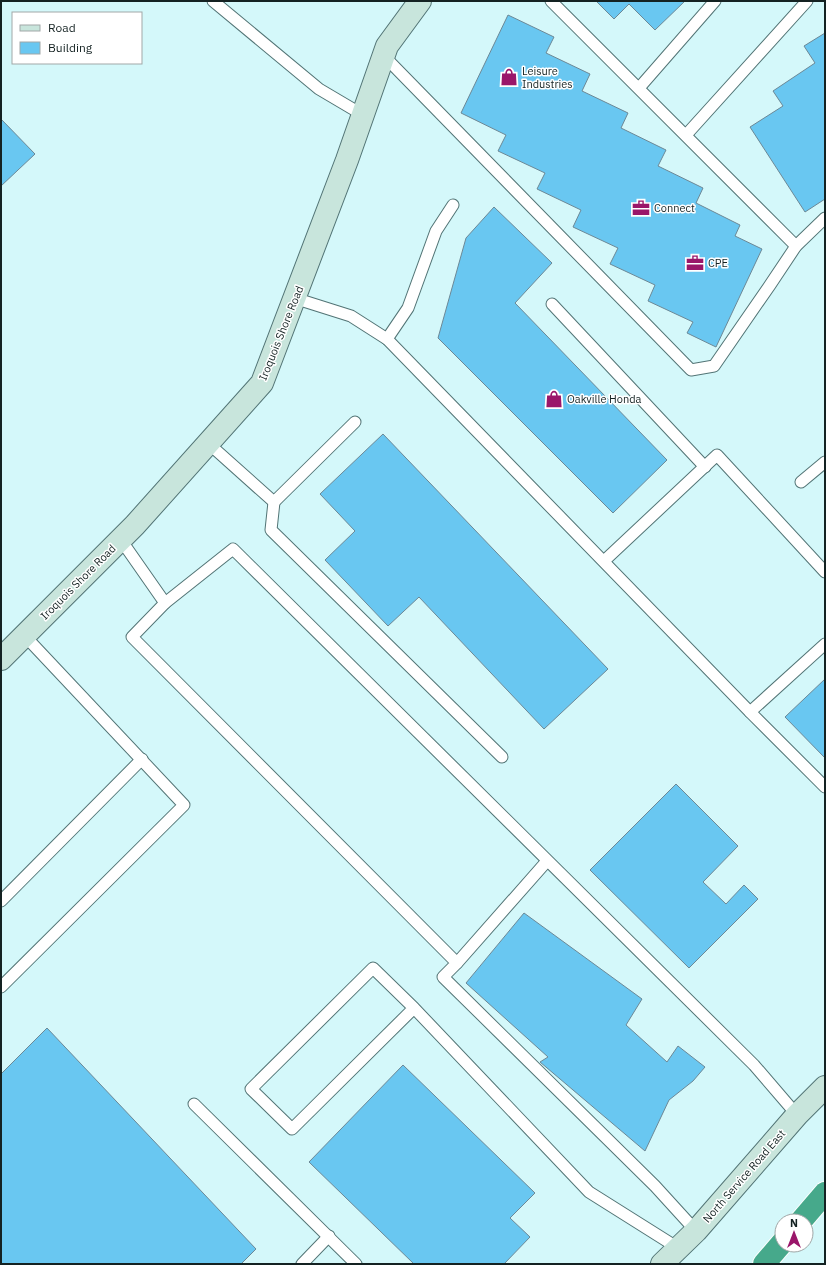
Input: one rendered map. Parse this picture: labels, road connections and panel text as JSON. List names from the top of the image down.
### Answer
{
  "streets": {
    "main road": ["Iroquois Shore Road", "North Service Road East"]
  },
  "places": {
    "shop": ["Leisure Industries", "Oakville Honda"],
    "office": ["Connect", "CPE"]
  },
  "legend": ["Road", "Building"],
  "north": "top"
}
